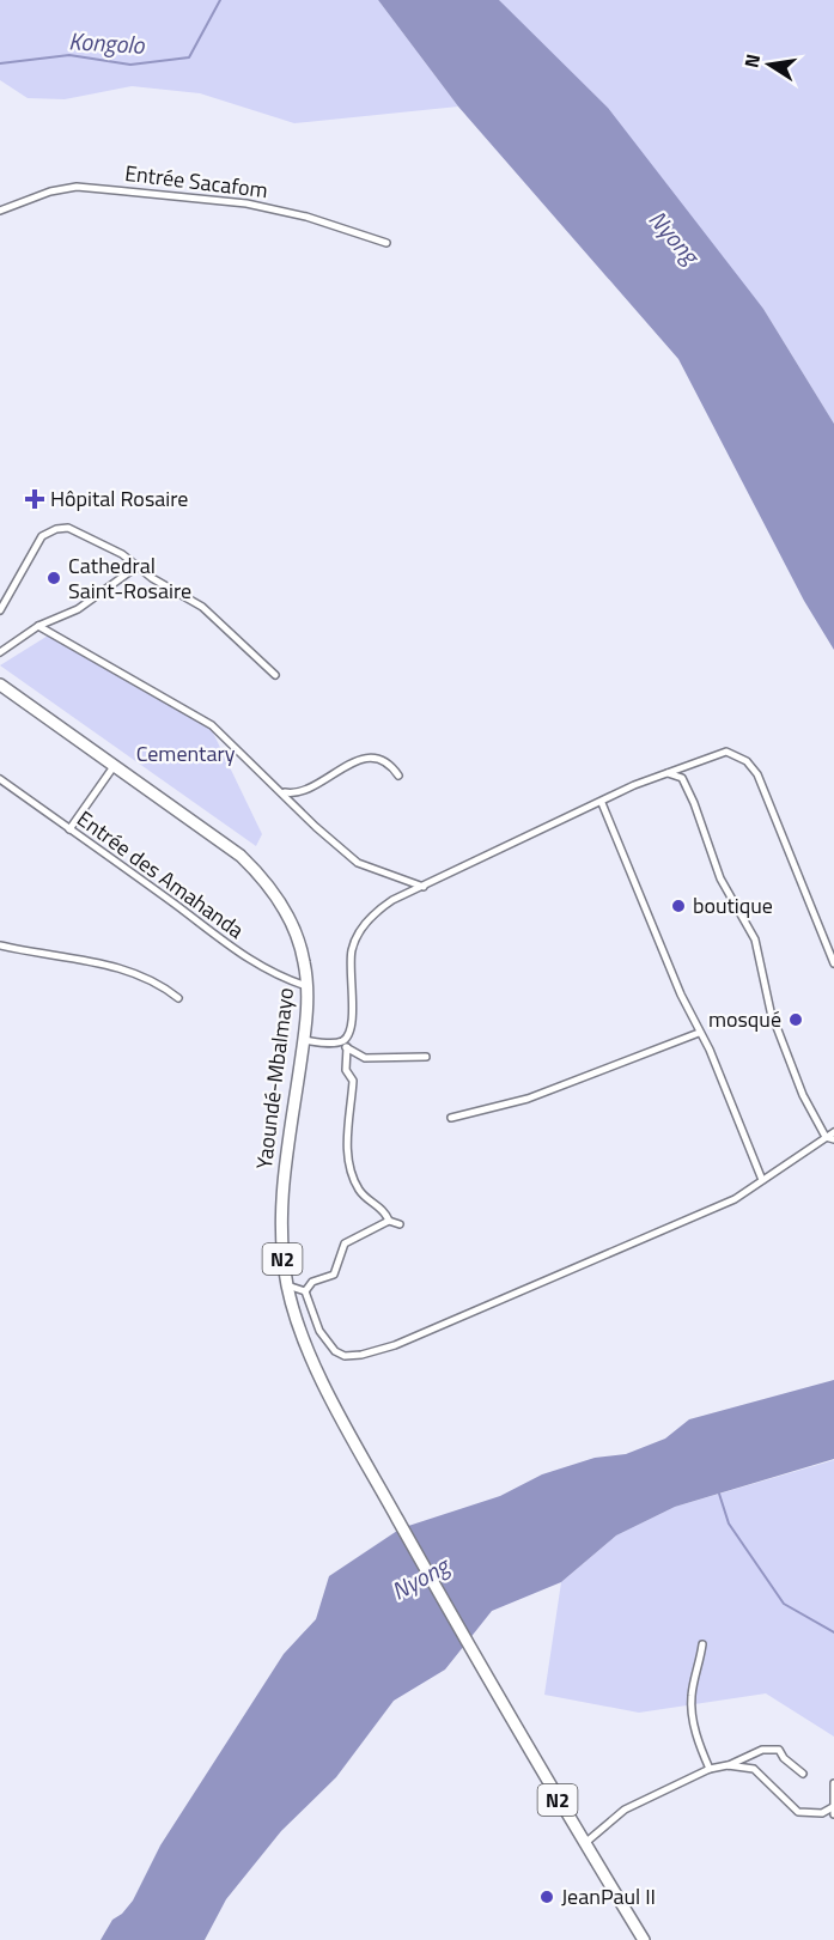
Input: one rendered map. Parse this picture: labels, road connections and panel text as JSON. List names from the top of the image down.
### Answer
{
  "streets": {
    "highway": ["Yaoundé-Mbalmayo", "N2"],
    "street": ["Entrée Sacafom", "Entrée des Amahanda"]
  },
  "crossings": [
    ["Entrée des Amahanda", "Yaoundé-Mbalmayo"],
    ["Yaoundé-Mbalmayo", "N2"]
  ],
  "water": ["Kongolo", "Nyong"],
  "parks": ["Cementary"],
  "places": {
    "health": ["Hôpital Rosaire"],
    "other": [
      "Cathedral Saint-Rosaire",
      "boutique",
      "mosqué",
      "JeanPaul II"
    ]
  },
  "north": "left"
}
